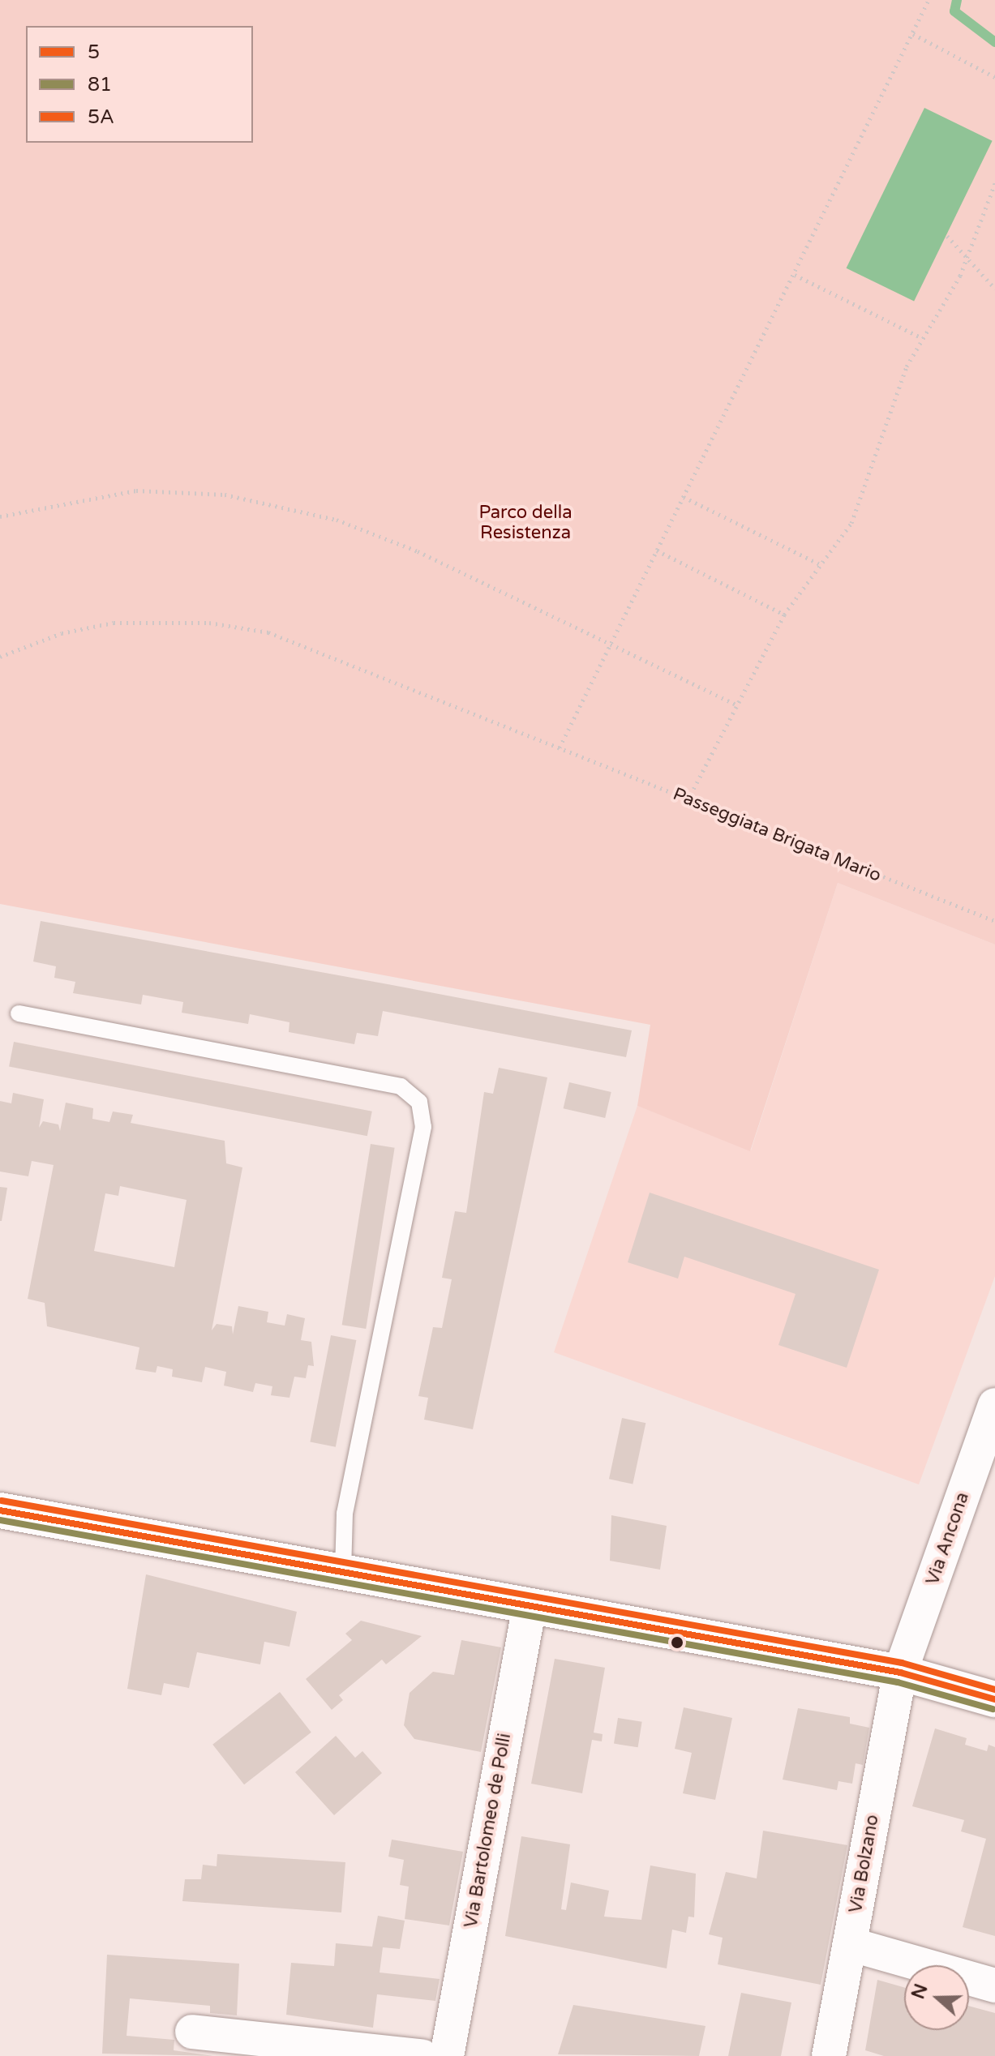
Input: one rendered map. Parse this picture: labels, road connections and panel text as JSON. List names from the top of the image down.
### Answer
{
  "streets": {
    "street": ["Via Ancona", "Via Bartolomeo de Polli", "Via Bolzano"],
    "path": ["Passeggiata Brigata Mario"]
  },
  "crossings": [
    ["Via Ancona", "Via Bolzano"]
  ],
  "parks": ["Parco della Resistenza"],
  "lines": ["transit line 5A", "transit line 5", "transit line 81"],
  "legend": ["5", "81", "5A"],
  "north": "left"
}
